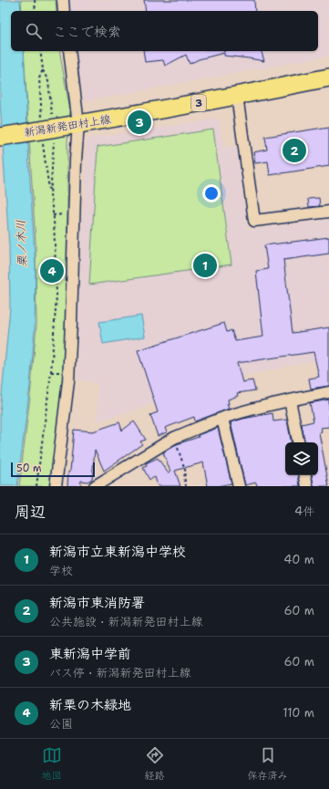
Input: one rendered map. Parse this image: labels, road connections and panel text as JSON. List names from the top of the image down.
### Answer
{
  "streets": {
    "main road": ["3", "新潟新発田村上線"]
  },
  "water": ["栗ノ木川"],
  "scale_bar": "50 m",
  "page": {
    "search": "ここで検索",
    "pins": [
      "3",
      "2",
      "1",
      "4"
    ],
    "scale": "50 m",
    "heading": ["周辺", "4件"],
    "list": [
      {
        "mark": "1",
        "name": "新潟市立東新潟中学校",
        "note": "学校",
        "value": "40 m"
      },
      {
        "mark": "2",
        "name": "新潟市東消防署",
        "note": "公共施設 · 新潟新発田村上線",
        "value": "60 m"
      },
      {
        "mark": "3",
        "name": "東新潟中学前",
        "note": "バス停 · 新潟新発田村上線",
        "value": "60 m"
      },
      {
        "mark": "4",
        "name": "新栗の木緑地",
        "note": "公園",
        "value": "110 m"
      }
    ],
    "nav": ["地図", "経路", "保存済み"]
  }
}
